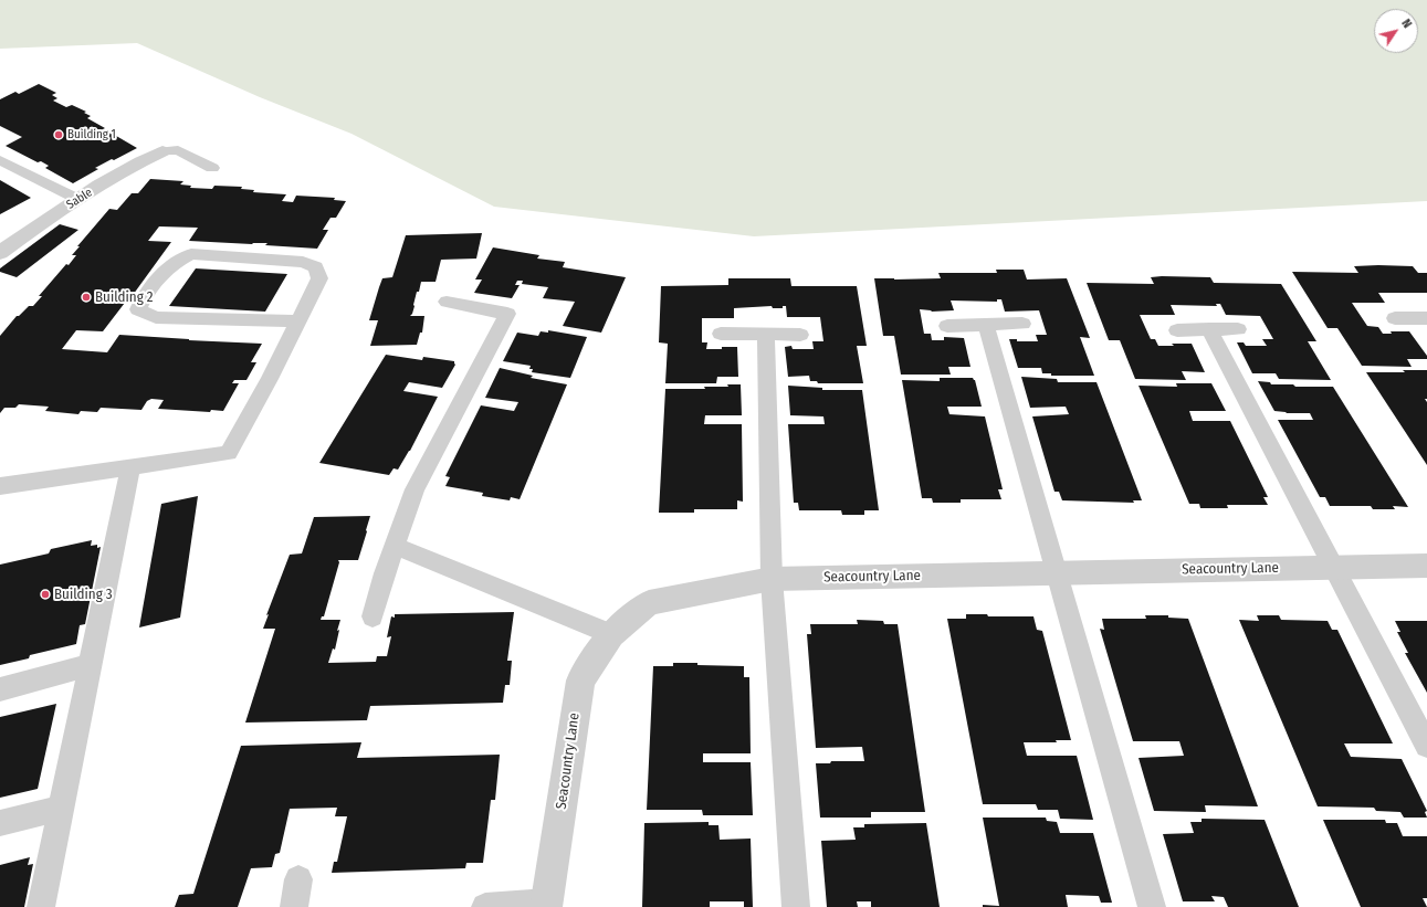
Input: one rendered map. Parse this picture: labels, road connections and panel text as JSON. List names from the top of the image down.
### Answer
{
  "streets": {
    "street": ["Sable", "Seacountry Lane"]
  },
  "places": ["Building 1", "Building 2", "Building 3"],
  "north": "top right"
}
